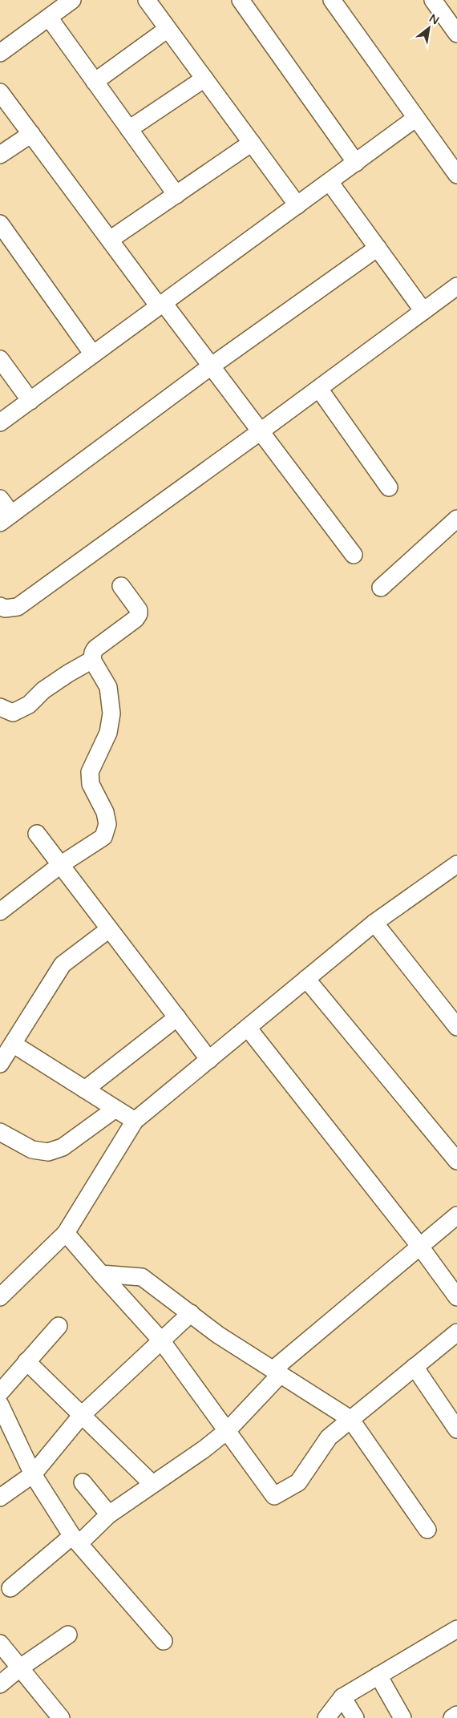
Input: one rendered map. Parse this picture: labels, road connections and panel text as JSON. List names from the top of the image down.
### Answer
{
  "north": "top right"
}
